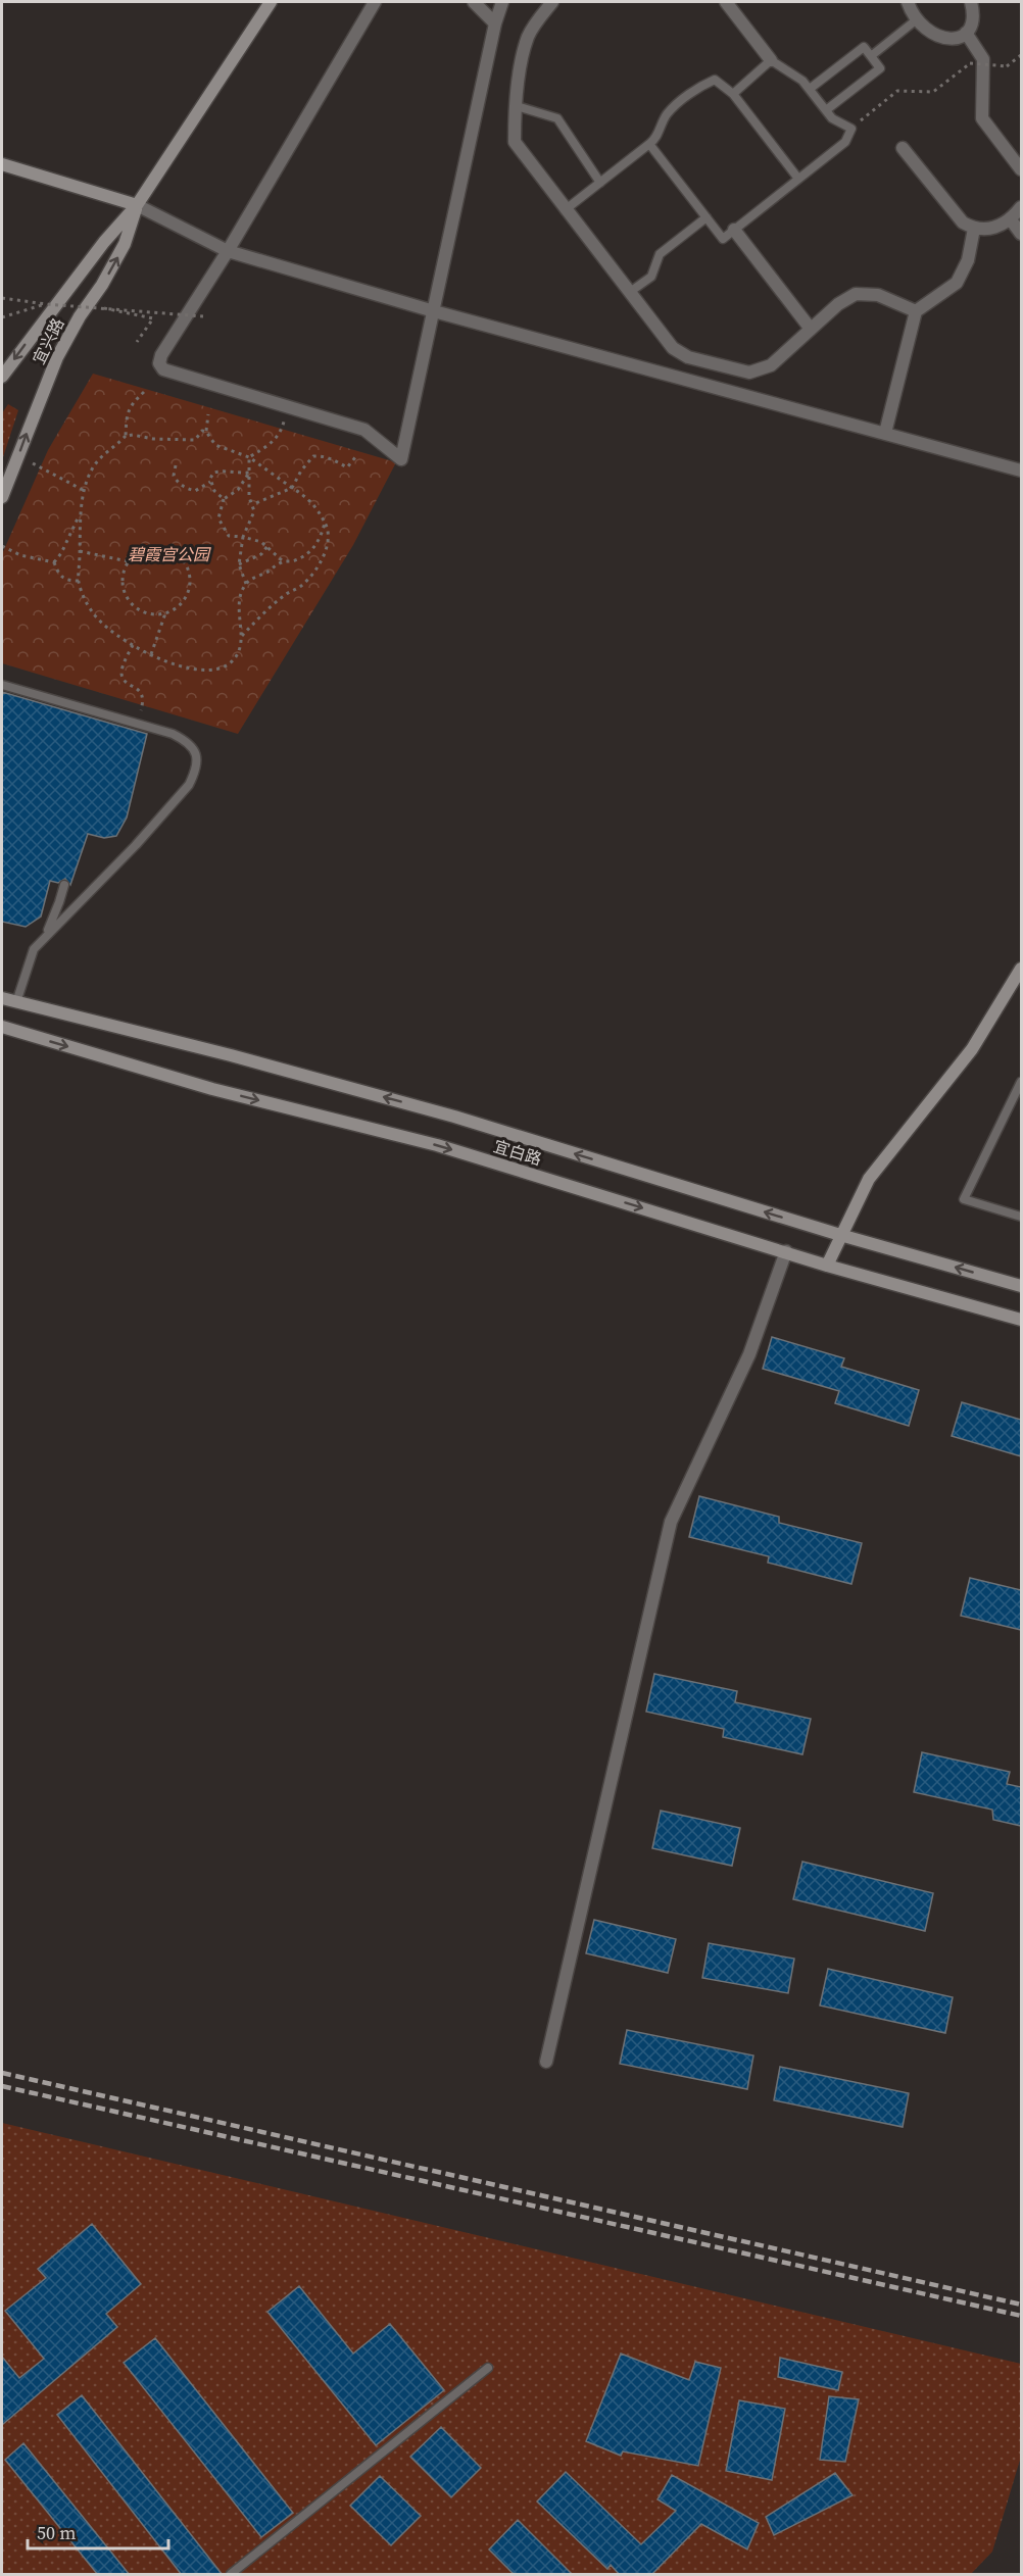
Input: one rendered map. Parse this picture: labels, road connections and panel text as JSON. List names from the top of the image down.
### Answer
{
  "streets": {
    "street": ["宜兴路", "宜白路"]
  },
  "parks": ["碧霞宫公园"],
  "scale_bar": "50 m"
}
